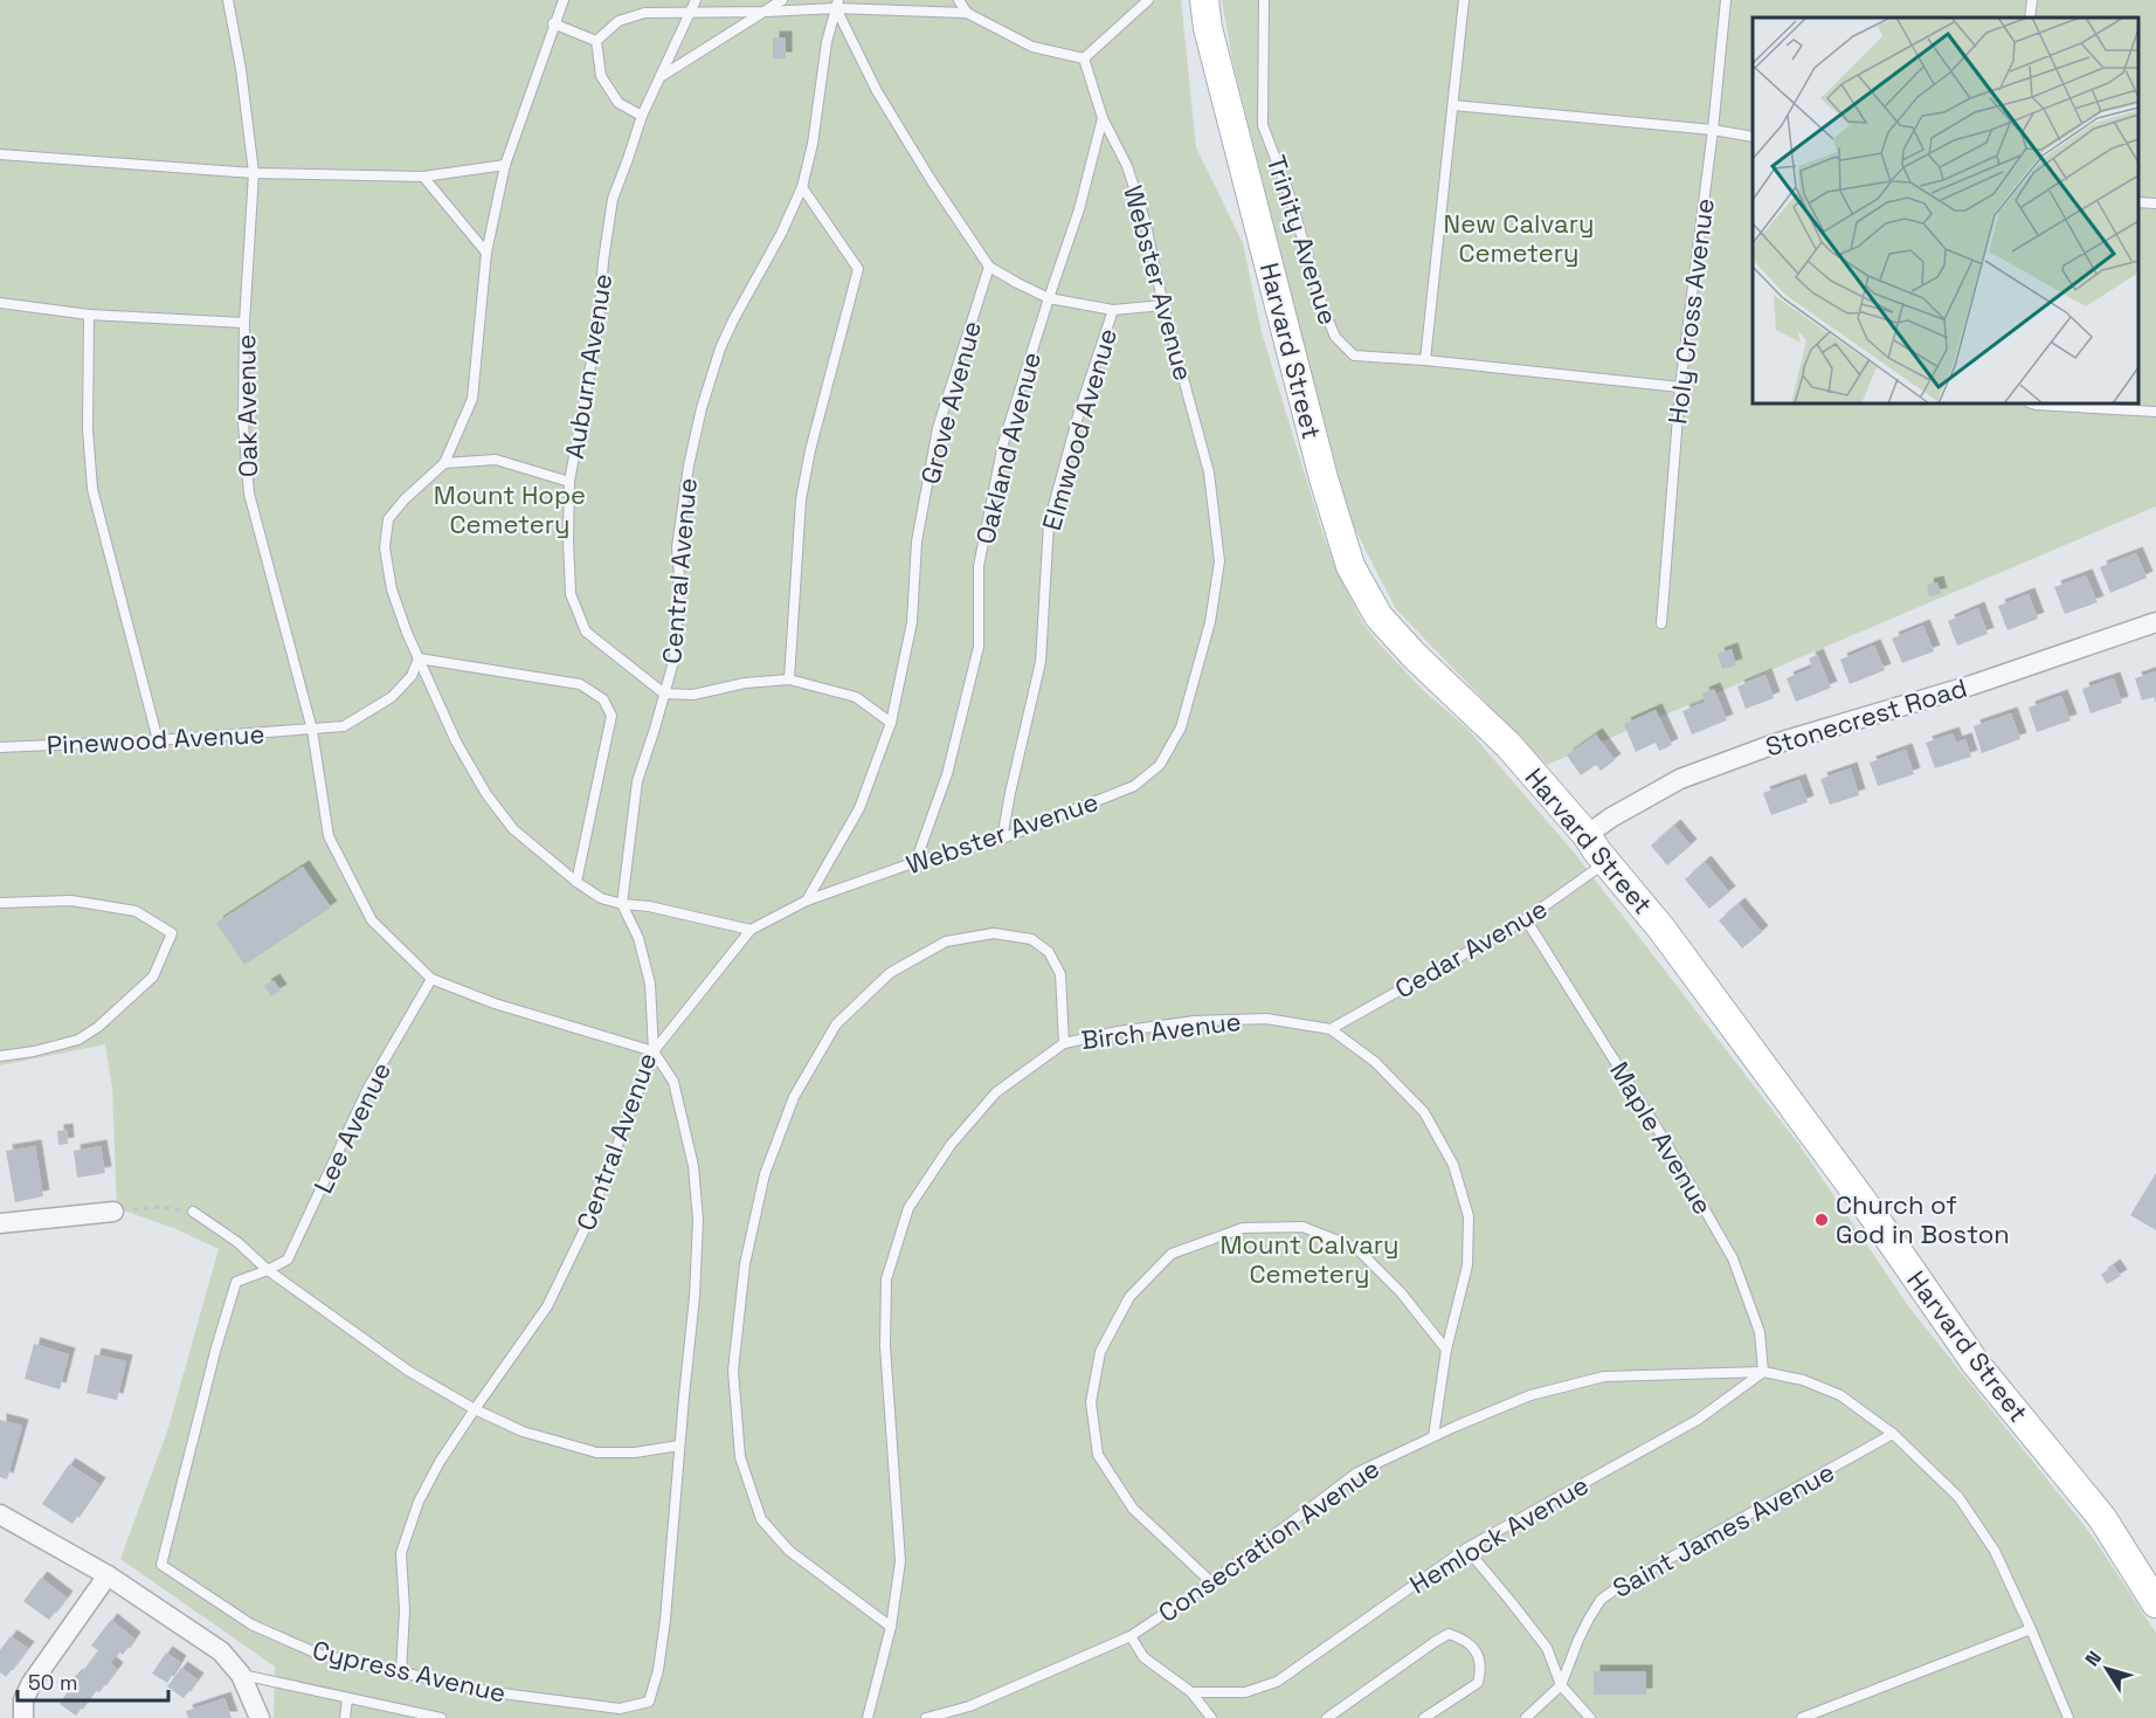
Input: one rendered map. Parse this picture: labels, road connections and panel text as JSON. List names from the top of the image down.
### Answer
{
  "streets": {
    "main road": ["Harvard Street"],
    "street": ["Stonecrest Road"],
    "lane": [
      "Trinity Avenue",
      "Webster Avenue",
      "Holy Cross Avenue",
      "Auburn Avenue",
      "Grove Avenue",
      "Oak Avenue",
      "Elmwood Avenue",
      "Oakland Avenue",
      "Central Avenue",
      "Pinewood Avenue",
      "Cedar Avenue",
      "Birch Avenue",
      "Lee Avenue",
      "Maple Avenue",
      "Saint James Avenue",
      "Hemlock Avenue",
      "Consecration Avenue",
      "Cypress Avenue"
    ]
  },
  "crossings": [
    ["Trinity Avenue", "Holy Cross Avenue"],
    ["Webster Avenue", "Grove Avenue"],
    ["Webster Avenue", "Elmwood Avenue"],
    ["Webster Avenue", "Oakland Avenue"],
    ["Webster Avenue", "Central Avenue"],
    ["Webster Avenue", "Cypress Avenue"],
    ["Harvard Street", "Stonecrest Road"],
    ["Harvard Street", "Cedar Avenue"],
    ["Auburn Avenue", "Central Avenue"],
    ["Oak Avenue", "Pinewood Avenue"],
    ["Oak Avenue", "Lee Avenue"],
    ["Central Avenue", "Cypress Avenue"],
    ["Cedar Avenue", "Birch Avenue"],
    ["Cedar Avenue", "Maple Avenue"],
    ["Birch Avenue", "Consecration Avenue"],
    ["Lee Avenue", "Cypress Avenue"],
    ["Maple Avenue", "Hemlock Avenue"],
    ["Maple Avenue", "Consecration Avenue"],
    ["Saint James Avenue", "Consecration Avenue"],
    ["Hemlock Avenue", "Consecration Avenue"]
  ],
  "parks": ["New Calvary Cemetery", "Mount Hope Cemetery", "Mount Calvary Cemetery"],
  "places": ["Church of God in Boston"],
  "scale_bar": "50 m",
  "north": "top left"
}
